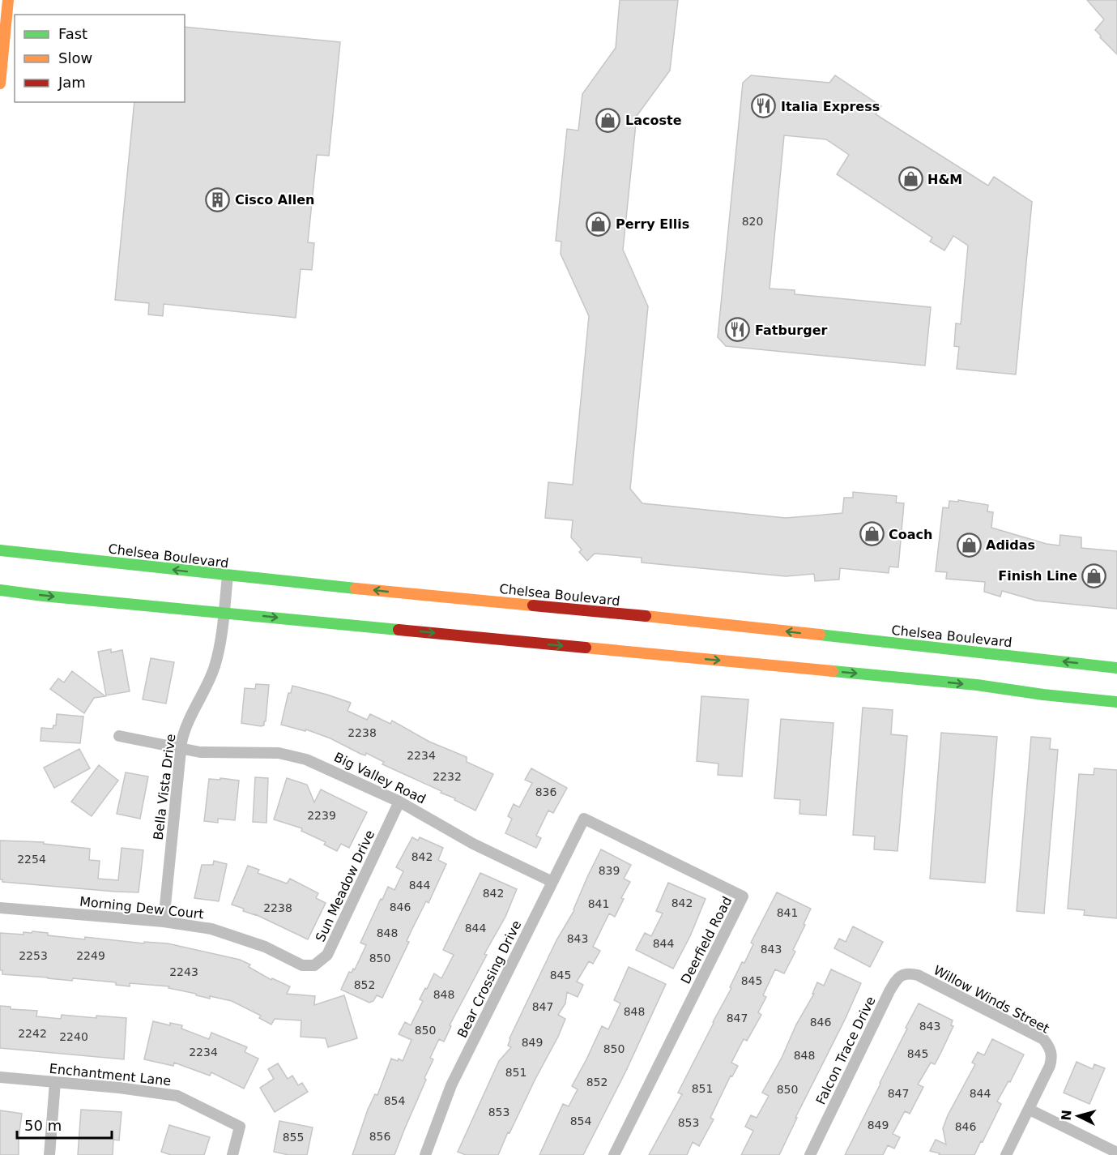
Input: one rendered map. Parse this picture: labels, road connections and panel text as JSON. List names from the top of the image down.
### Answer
{
  "streets": {
    "main road": ["Chelsea Boulevard"],
    "street": [
      "Big Valley Road",
      "Bella Vista Drive",
      "Sun Meadow Drive",
      "Morning Dew Court",
      "Deerfield Road",
      "Bear Crossing Drive",
      "Willow Winds Street",
      "Falcon Trace Drive",
      "Enchantment Lane"
    ]
  },
  "crossings": [
    ["Chelsea Boulevard", "Bella Vista Drive"],
    ["Big Valley Road", "Bella Vista Drive"],
    ["Big Valley Road", "Sun Meadow Drive"],
    ["Big Valley Road", "Bear Crossing Drive"],
    ["Bella Vista Drive", "Morning Dew Court"],
    ["Sun Meadow Drive", "Morning Dew Court"],
    ["Deerfield Road", "Bear Crossing Drive"],
    ["Willow Winds Street", "Falcon Trace Drive"]
  ],
  "places": {
    "restaurant": ["Italia Express", "Fatburger"],
    "shop": [
      "Lacoste",
      "H&M",
      "Perry Ellis",
      "Coach",
      "Adidas",
      "Finish Line"
    ],
    "building": ["Cisco Allen"]
  },
  "house_numbers": [
    "820",
    "2238",
    "2234",
    "2232",
    "836",
    "2239",
    "842",
    "2254",
    "839",
    "844",
    "842",
    "842",
    "841",
    "846",
    "2238",
    "841",
    "844",
    "848",
    "843",
    "844",
    "843",
    "2253",
    "2249",
    "850",
    "2243",
    "845",
    "845",
    "852",
    "848",
    "847",
    "848",
    "847",
    "846",
    "843",
    "850",
    "2242",
    "2240",
    "849",
    "850",
    "2234",
    "845",
    "848",
    "851",
    "852",
    "851",
    "850",
    "847",
    "844",
    "854",
    "853",
    "854",
    "853",
    "849",
    "846",
    "856",
    "855"
  ],
  "legend": ["Fast", "Slow", "Jam"],
  "scale_bar": "50 m",
  "north": "left"
}
